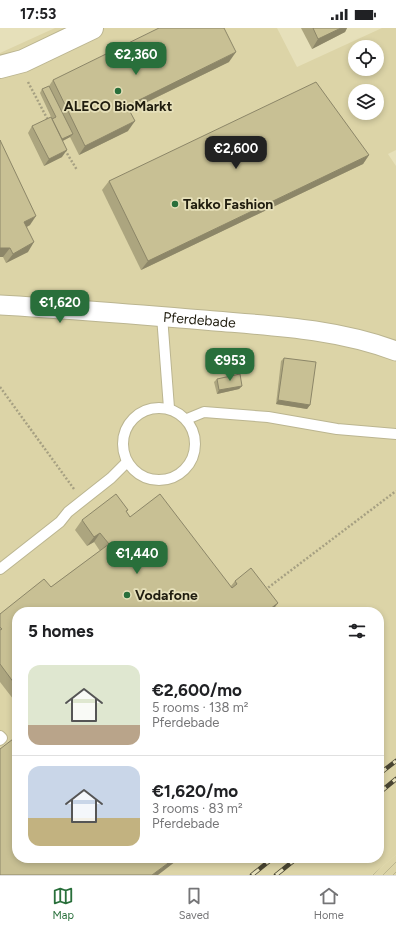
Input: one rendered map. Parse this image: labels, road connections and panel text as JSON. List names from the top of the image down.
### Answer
{
  "streets": {
    "street": ["Pferdebade"]
  },
  "places": ["ALECO BioMarkt", "Takko Fashion", "Vodafone"],
  "page": {
    "status": "17:53",
    "price": [
      "€2,360",
      "€2,600",
      "€1,620",
      "€953",
      "€1,440"
    ],
    "heading": "5 homes",
    "list": [
      {
        "name": "€2,600/mo",
        "note": "5 rooms · 138 m² · Pferdebade"
      },
      {
        "name": "€1,620/mo",
        "note": "3 rooms · 83 m² · Pferdebade"
      }
    ],
    "tabs": ["Map", "Saved", "Home"]
  }
}
